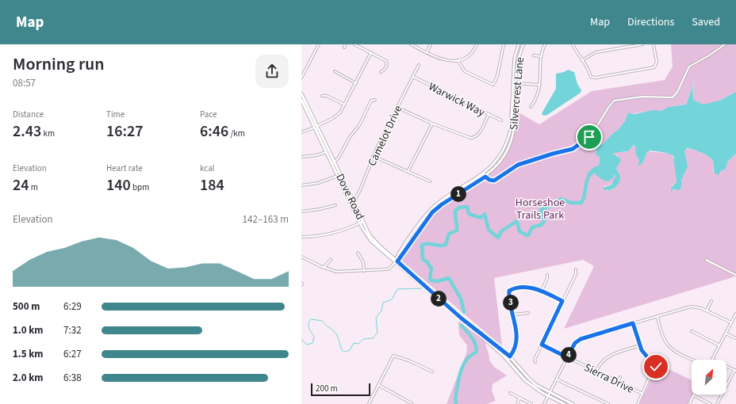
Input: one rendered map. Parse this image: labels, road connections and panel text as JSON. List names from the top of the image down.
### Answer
{
  "streets": {
    "main road": ["Dove Road"],
    "street": [
      "Silvercrest Lane",
      "Warwick Way",
      "Camelot Drive",
      "Sierra Drive"
    ]
  },
  "crossings": [
    ["Silvercrest Lane", "Dove Road"],
    ["Warwick Way", "Camelot Drive"],
    ["Camelot Drive", "Dove Road"]
  ],
  "parks": ["Horseshoe Trails Park"],
  "scale_bar": "200 m",
  "north": "top right",
  "page": {
    "header": "Map",
    "nav": ["Map", "Directions", "Saved"],
    "heading": ["Morning run", "08:57"],
    "stats": [
      ["Distance", "2.43 km"],
      ["Time", "16:27"],
      ["Pace", "6:46 /km"],
      ["Elevation", "24 m"],
      ["Heart rate", "140 bpm"],
      ["kcal", "184"]
    ],
    "pins": [
      "1",
      "2",
      "3",
      "4"
    ],
    "chart": ["Elevation", "142–163 m"],
    "list": [
      {
        "name": "500 m",
        "note": "6:29"
      },
      {
        "name": "1.0 km",
        "note": "7:32"
      },
      {
        "name": "1.5 km",
        "note": "6:27"
      },
      {
        "name": "2.0 km",
        "note": "6:38"
      }
    ],
    "scale": "200 m"
  }
}
